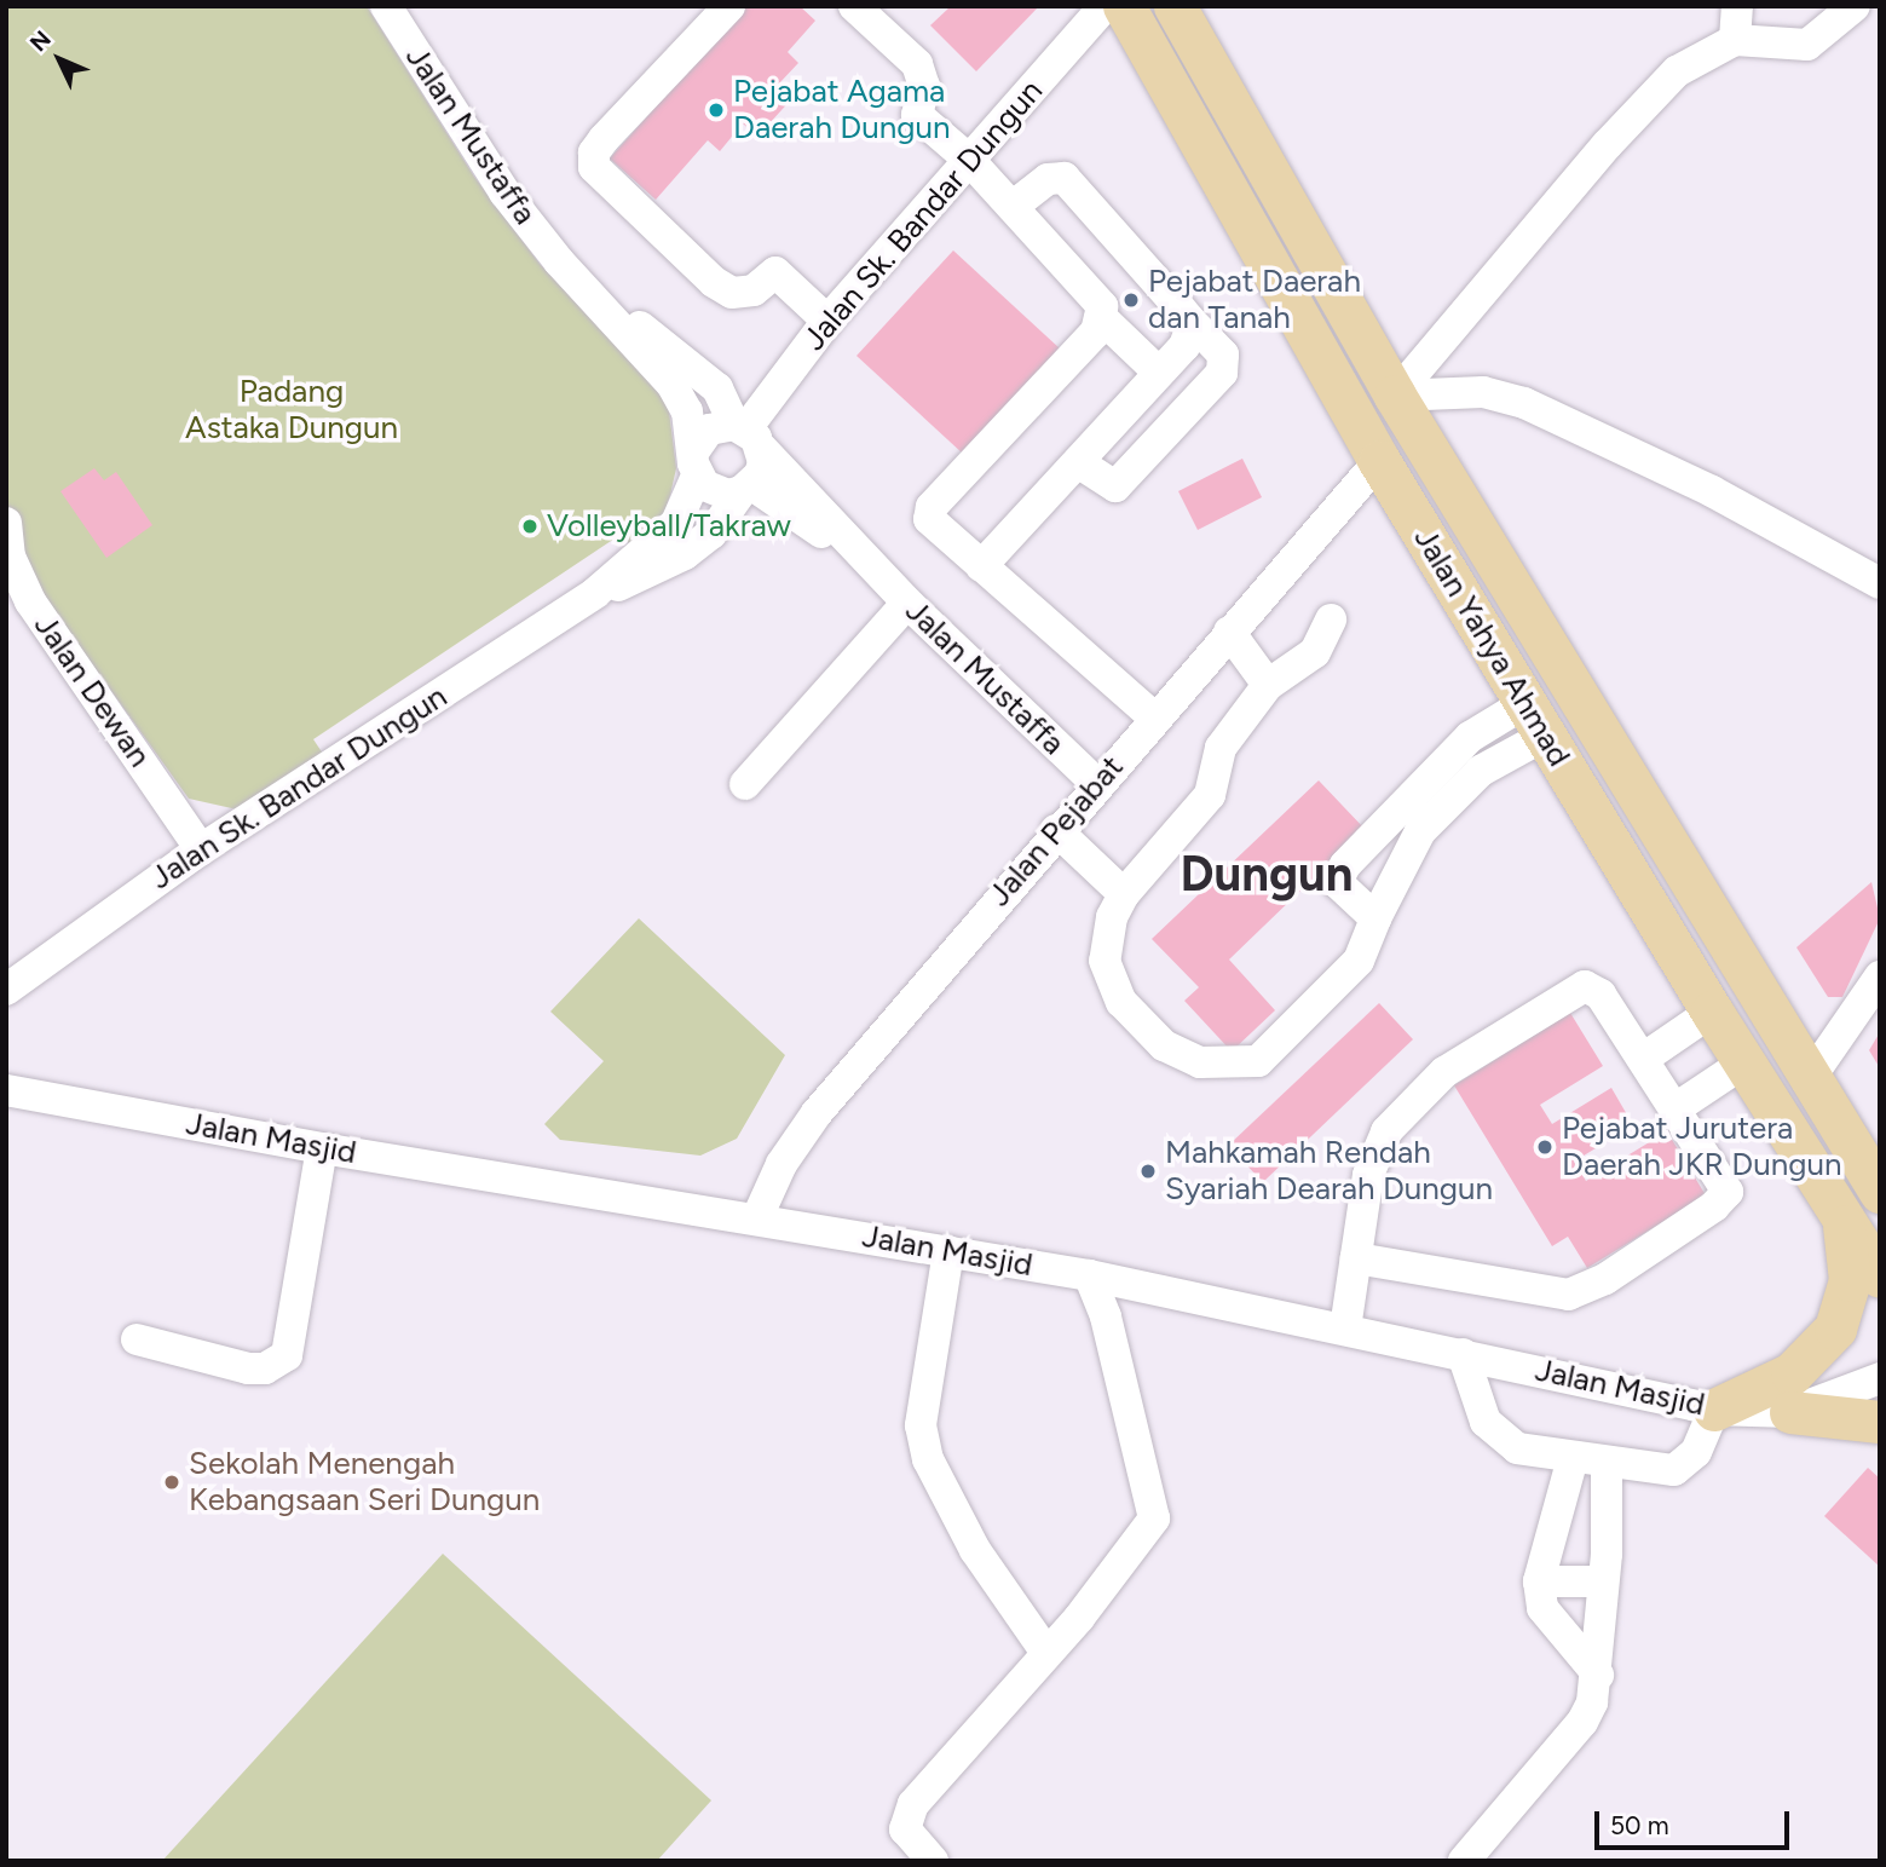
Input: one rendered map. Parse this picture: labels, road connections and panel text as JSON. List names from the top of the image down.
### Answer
{
  "streets": {
    "main road": ["Jalan Yahya Ahmad"],
    "street": [
      "Jalan Mustaffa",
      "Jalan Sk. Bandar Dungun",
      "Jalan Dewan",
      "Jalan Pejabat",
      "Jalan Masjid"
    ]
  },
  "crossings": [
    ["Jalan Mustaffa", "Jalan Sk. Bandar Dungun"],
    ["Jalan Mustaffa", "Jalan Pejabat"],
    ["Jalan Sk. Bandar Dungun", "Jalan Dewan"],
    ["Jalan Yahya Ahmad", "Jalan Pejabat"],
    ["Jalan Pejabat", "Jalan Masjid"]
  ],
  "districts": ["Dungun"],
  "parks": ["Padang Astaka Dungun"],
  "places": [
    "Pejabat Agama Daerah Dungun",
    "Pejabat Daerah dan Tanah",
    "Volleyball/Takraw",
    "Pejabat Jurutera Daerah JKR Dungun",
    "Mahkamah Rendah Syariah Dearah Dungun",
    "Sekolah Menengah Kebangsaan Seri Dungun"
  ],
  "scale_bar": "50 m",
  "north": "top left"
}
